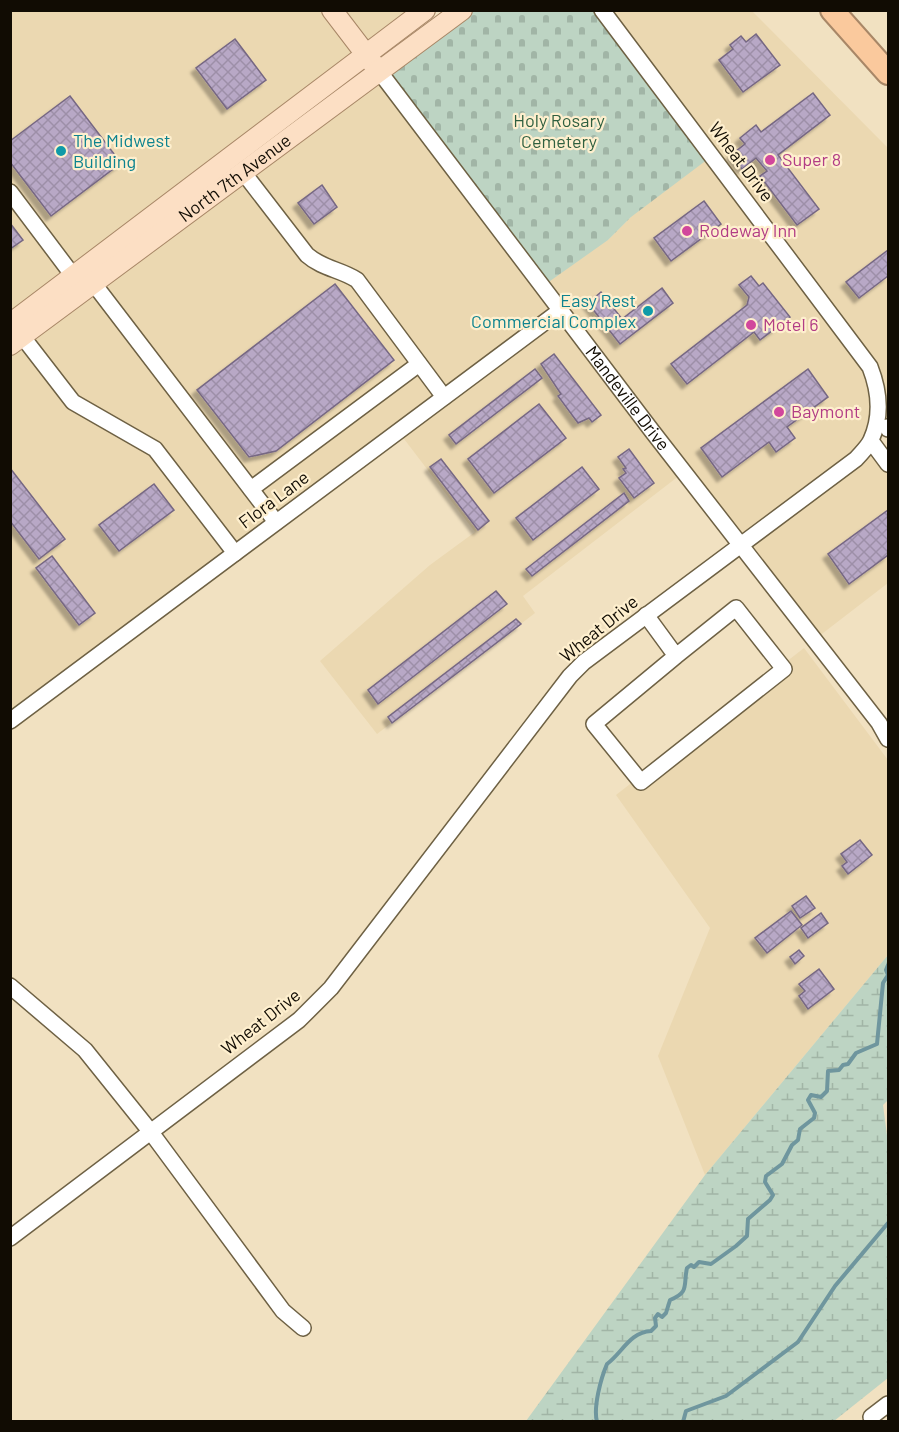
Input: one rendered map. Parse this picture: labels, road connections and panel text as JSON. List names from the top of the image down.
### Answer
{
  "streets": {
    "main road": ["North 7th Avenue"],
    "street": ["Wheat Drive", "Mandeville Drive", "Flora Lane"]
  },
  "crossings": [
    ["Wheat Drive", "Mandeville Drive"],
    ["North 7th Avenue", "Mandeville Drive"],
    ["Mandeville Drive", "Flora Lane"]
  ],
  "parks": ["Holy Rosary Cemetery"],
  "places": [
    "The Midwest Building",
    "Super 8",
    "Rodeway Inn",
    "Easy Rest Commercial Complex",
    "Motel 6",
    "Baymont"
  ]
}
